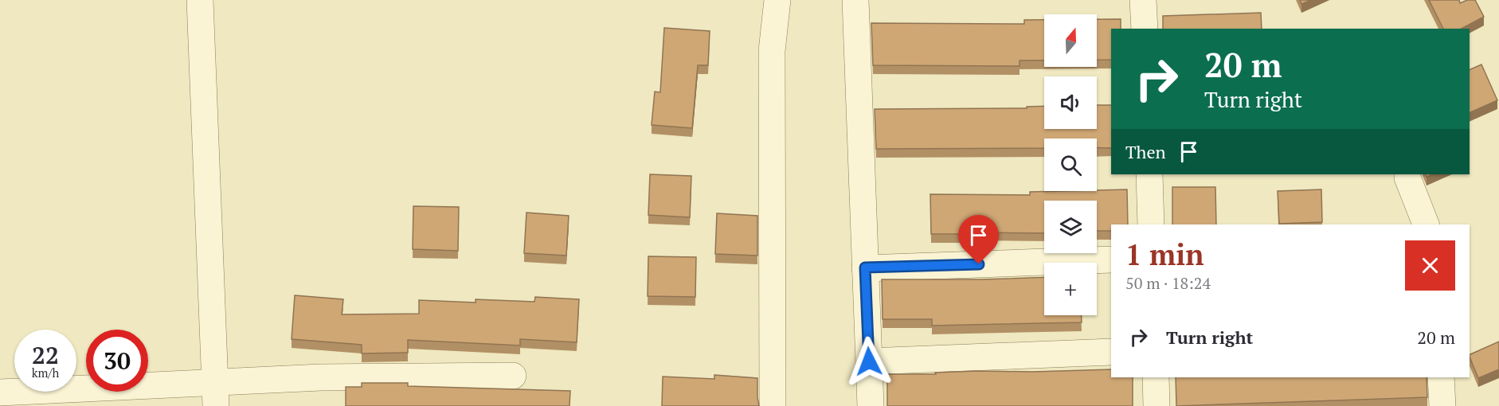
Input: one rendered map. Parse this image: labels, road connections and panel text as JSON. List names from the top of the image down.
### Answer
{
  "north": "top",
  "page": {
    "map_buttons": "+",
    "turn": ["20 m", "Turn right"],
    "then": "Then",
    "heading": ["1 min", "50 m · 18:24"],
    "list": [
      {
        "name": "Turn right",
        "value": "20 m"
      }
    ],
    "speed": "22 km/h",
    "limit": "30"
  }
}
